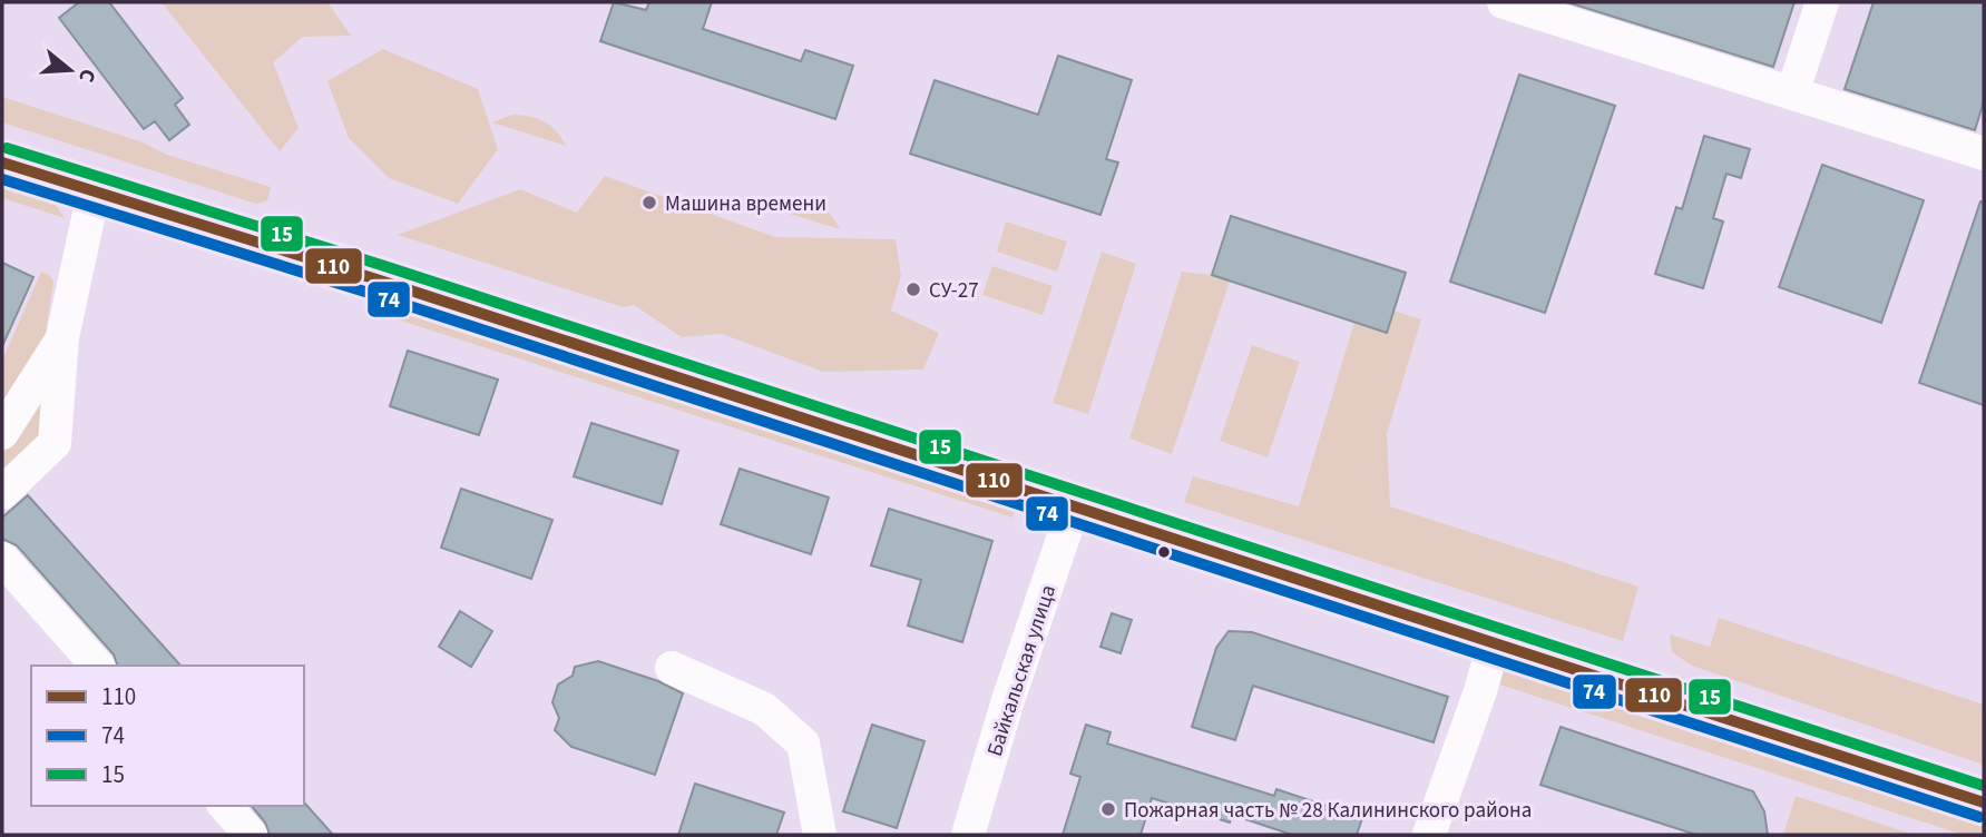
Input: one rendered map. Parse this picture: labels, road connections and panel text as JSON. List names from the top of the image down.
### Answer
{
  "streets": {
    "lane": ["Байкальская улица"]
  },
  "places": ["Машина времени", "СУ-27", "Пожарная часть № 28 Калининского района"],
  "lines": ["transit line 15", "transit line 110", "transit line 74"],
  "legend": ["110", "74", "15"],
  "north": "right"
}
